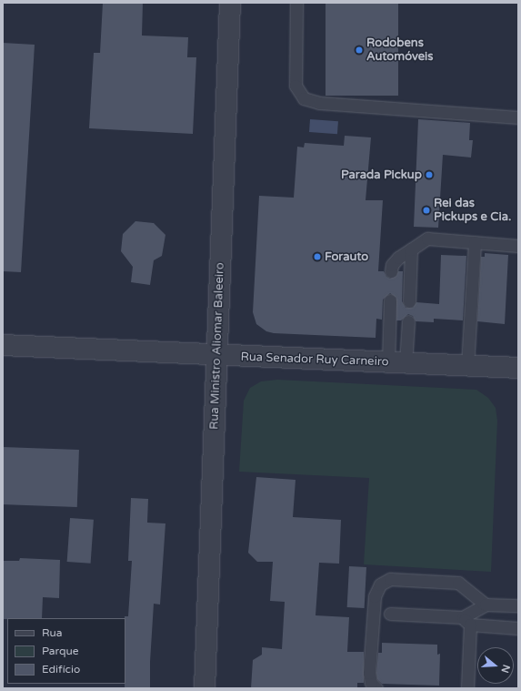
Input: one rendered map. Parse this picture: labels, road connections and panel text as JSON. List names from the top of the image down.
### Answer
{
  "streets": {
    "street": ["Rua Ministro Aliomar Baleeiro", "Rua Senador Ruy Carneiro"]
  },
  "crossings": [
    ["Rua Ministro Aliomar Baleeiro", "Rua Senador Ruy Carneiro"]
  ],
  "places": [
    "Rodobens Automóveis",
    "Parada Pickup",
    "Rei das Pickups e Cia.",
    "Forauto"
  ],
  "legend": ["Rua", "Parque", "Edifício"],
  "north": "right"
}
